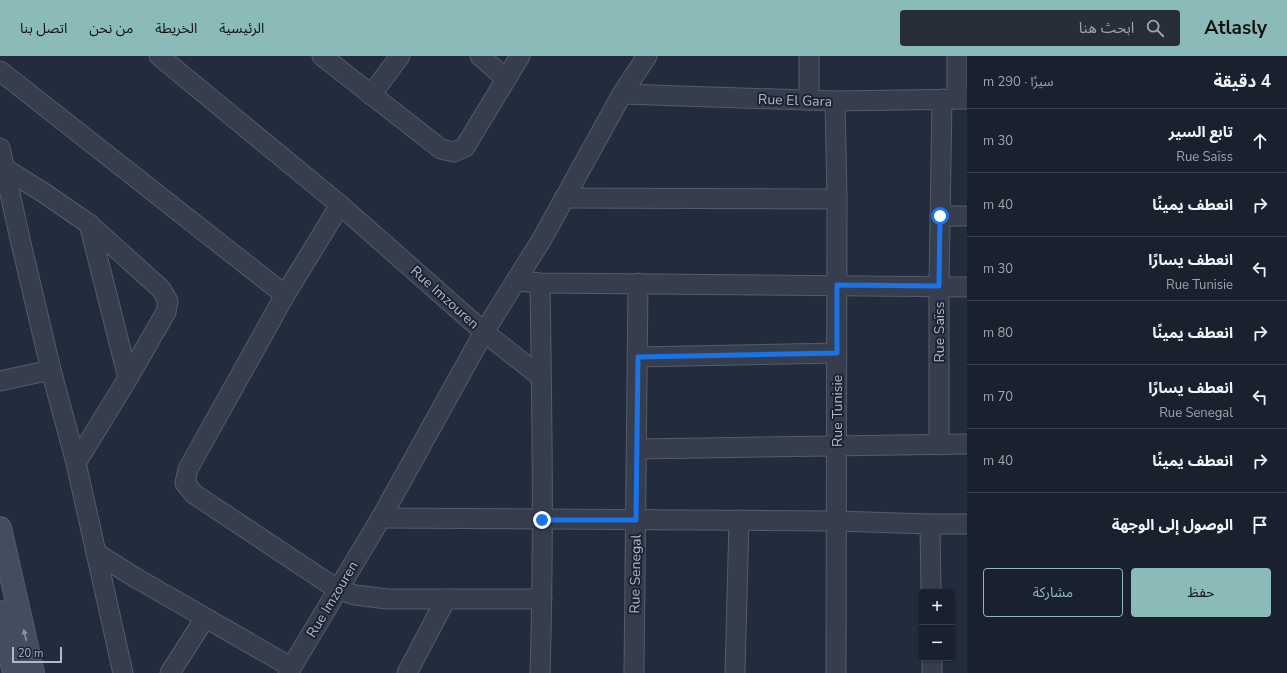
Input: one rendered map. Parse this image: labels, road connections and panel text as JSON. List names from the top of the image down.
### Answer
{
  "streets": {
    "street": [
      "Rue El Gara",
      "Rue Imzouren",
      "Rue Saïss",
      "Rue Tunisie",
      "Rue Senegal"
    ]
  },
  "crossings": [
    ["Rue El Gara", "Rue Saïss"],
    ["Rue El Gara", "Rue Tunisie"]
  ],
  "scale_bar": "20 m",
  "page": {
    "header": "Atlasly",
    "search": "ابحث هنا",
    "nav": [
      "الرئيسية",
      "الخريطة",
      "من نحن",
      "اتصل بنا"
    ],
    "heading": ["4 دقيقة", "سيرًا · 290 m"],
    "list": [
      ["تابع السير", "Rue Saïss", "30 m"],
      ["انعطف يمينًا", "40 m"],
      ["انعطف يسارًا", "Rue Tunisie", "30 m"],
      ["انعطف يمينًا", "80 m"],
      ["انعطف يسارًا", "Rue Senegal", "70 m"],
      ["انعطف يمينًا", "40 m"],
      "الوصول إلى الوجهة"
    ],
    "buttons": ["حفظ", "مشاركة"],
    "map_buttons": ["+", "−"],
    "scale": "20 m"
  }
}
